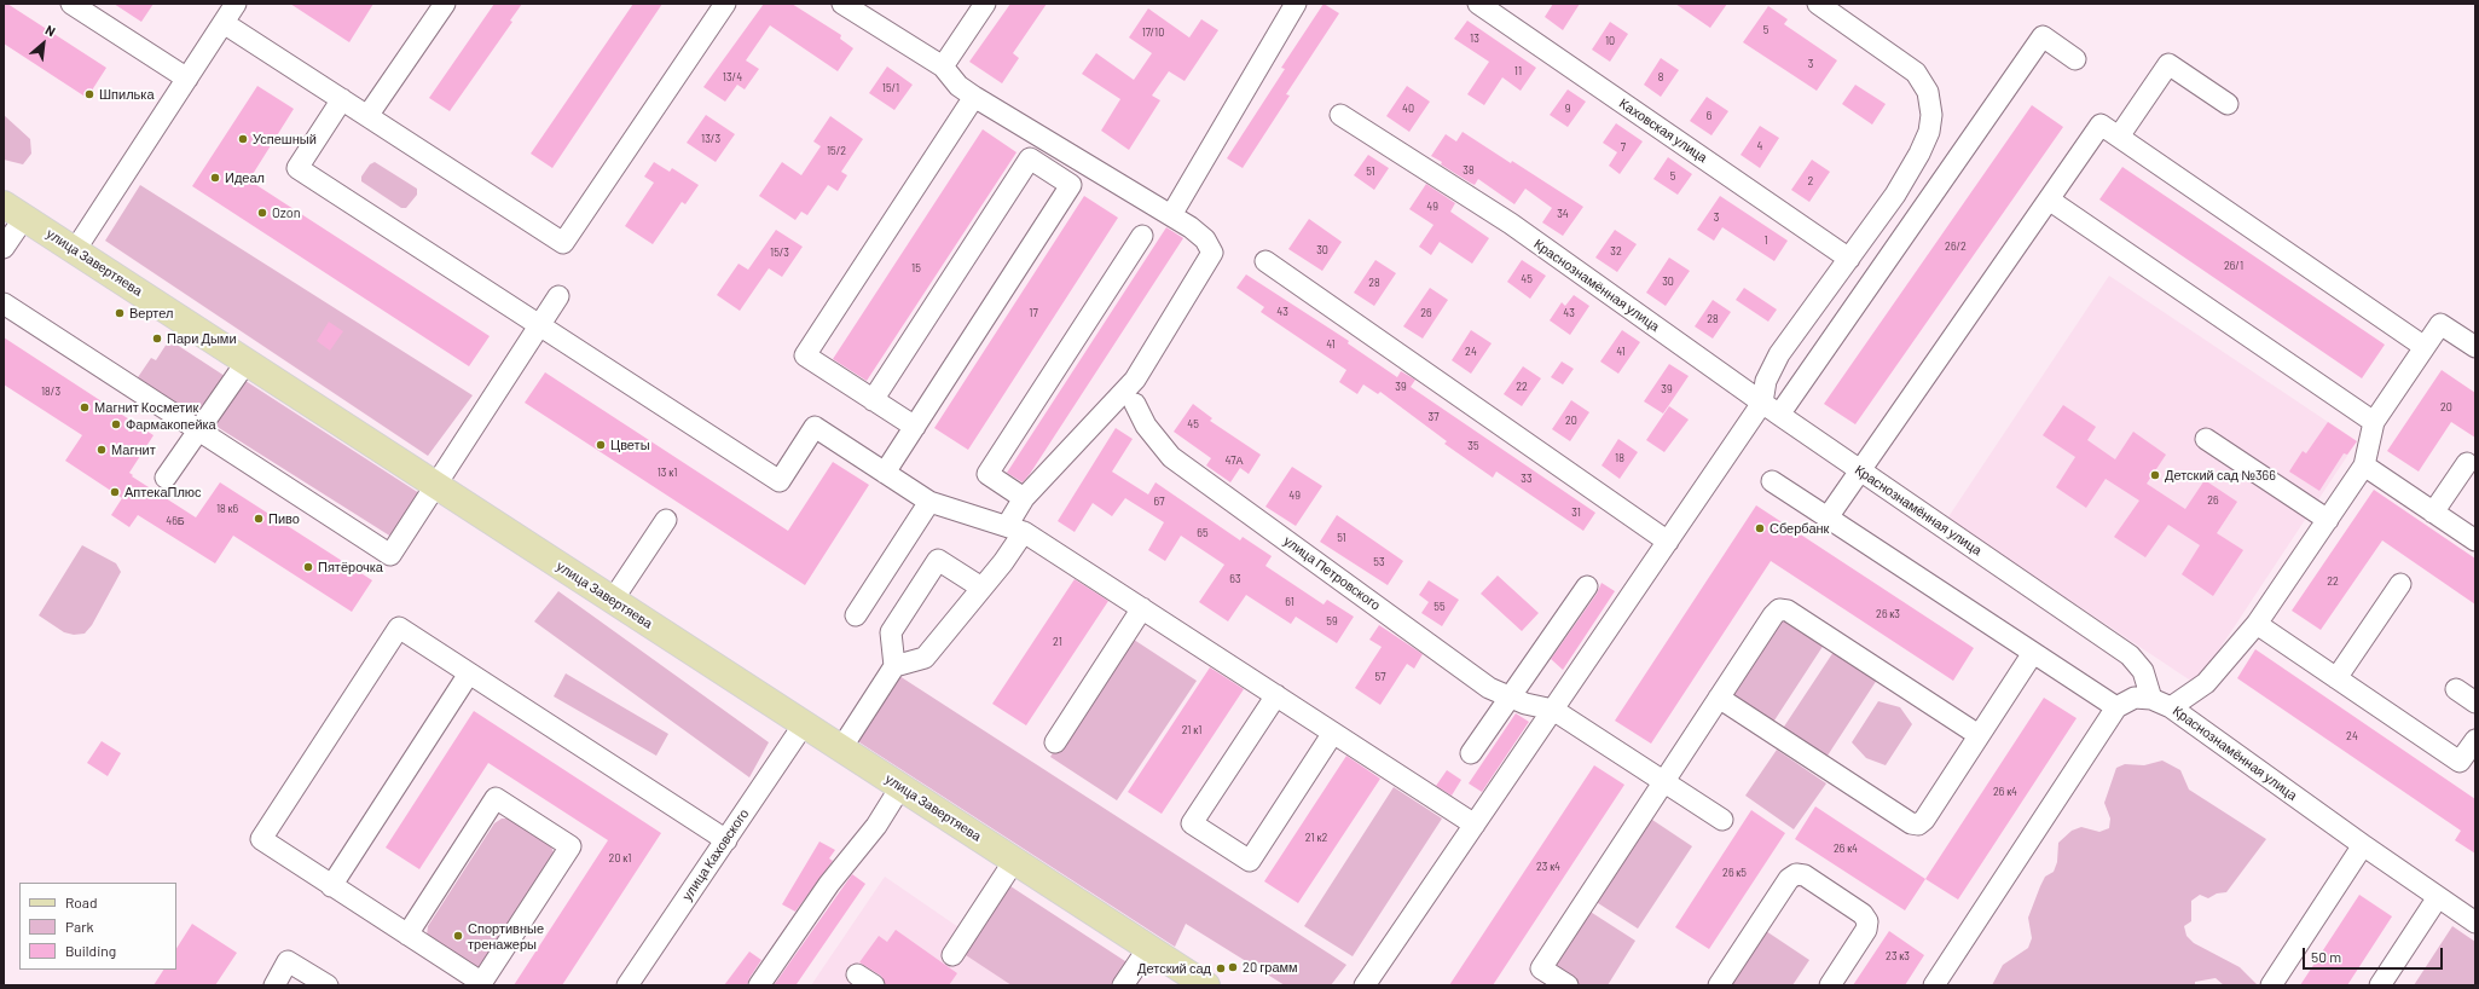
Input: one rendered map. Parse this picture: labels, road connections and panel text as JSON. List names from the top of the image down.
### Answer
{
  "streets": {
    "main road": ["улица Завертяева"],
    "street": [
      "Каховская улица",
      "Краснознамённая улица",
      "улица Петровского",
      "улица Каховского"
    ]
  },
  "crossings": [
    ["улица Завертяева", "улица Каховского"]
  ],
  "places": [
    "Шпилька",
    "Успешный",
    "Идеал",
    "Ozon",
    "Вертел",
    "Пари Дыми",
    "Магнит Косметик",
    "Фармакопейка",
    "Цветы",
    "Магнит",
    "Детский сад №366",
    "АптекаПлюс",
    "Пиво",
    "Сбербанк",
    "Пятёрочка",
    "Спортивные тренажеры",
    "20 грамм",
    "Детский сад"
  ],
  "house_numbers": [
    "5",
    "17/10",
    "13",
    "10",
    "3",
    "11",
    "13/4",
    "8",
    "15/1",
    "40",
    "9",
    "6",
    "13/3",
    "4",
    "7",
    "15/2",
    "38",
    "51",
    "5",
    "2",
    "49",
    "34",
    "3",
    "1",
    "26/2",
    "30",
    "32",
    "15/3",
    "26/1",
    "15",
    "45",
    "30",
    "28",
    "43",
    "17",
    "26",
    "43",
    "28",
    "41",
    "24",
    "41",
    "39",
    "22",
    "39",
    "18/3",
    "20",
    "37",
    "20",
    "45",
    "35",
    "18",
    "47А",
    "13 к1",
    "33",
    "49",
    "26",
    "67",
    "18 к6",
    "31",
    "46Б",
    "65",
    "51",
    "53",
    "63",
    "22",
    "61",
    "55",
    "26 к3",
    "59",
    "21",
    "57",
    "21 к1",
    "24",
    "26 к4",
    "21 к2",
    "26 к4",
    "20 к1",
    "23 к4",
    "26 к5",
    "23 к3"
  ],
  "legend": ["Road", "Park", "Building"],
  "scale_bar": "50 m",
  "north": "top right"
}
